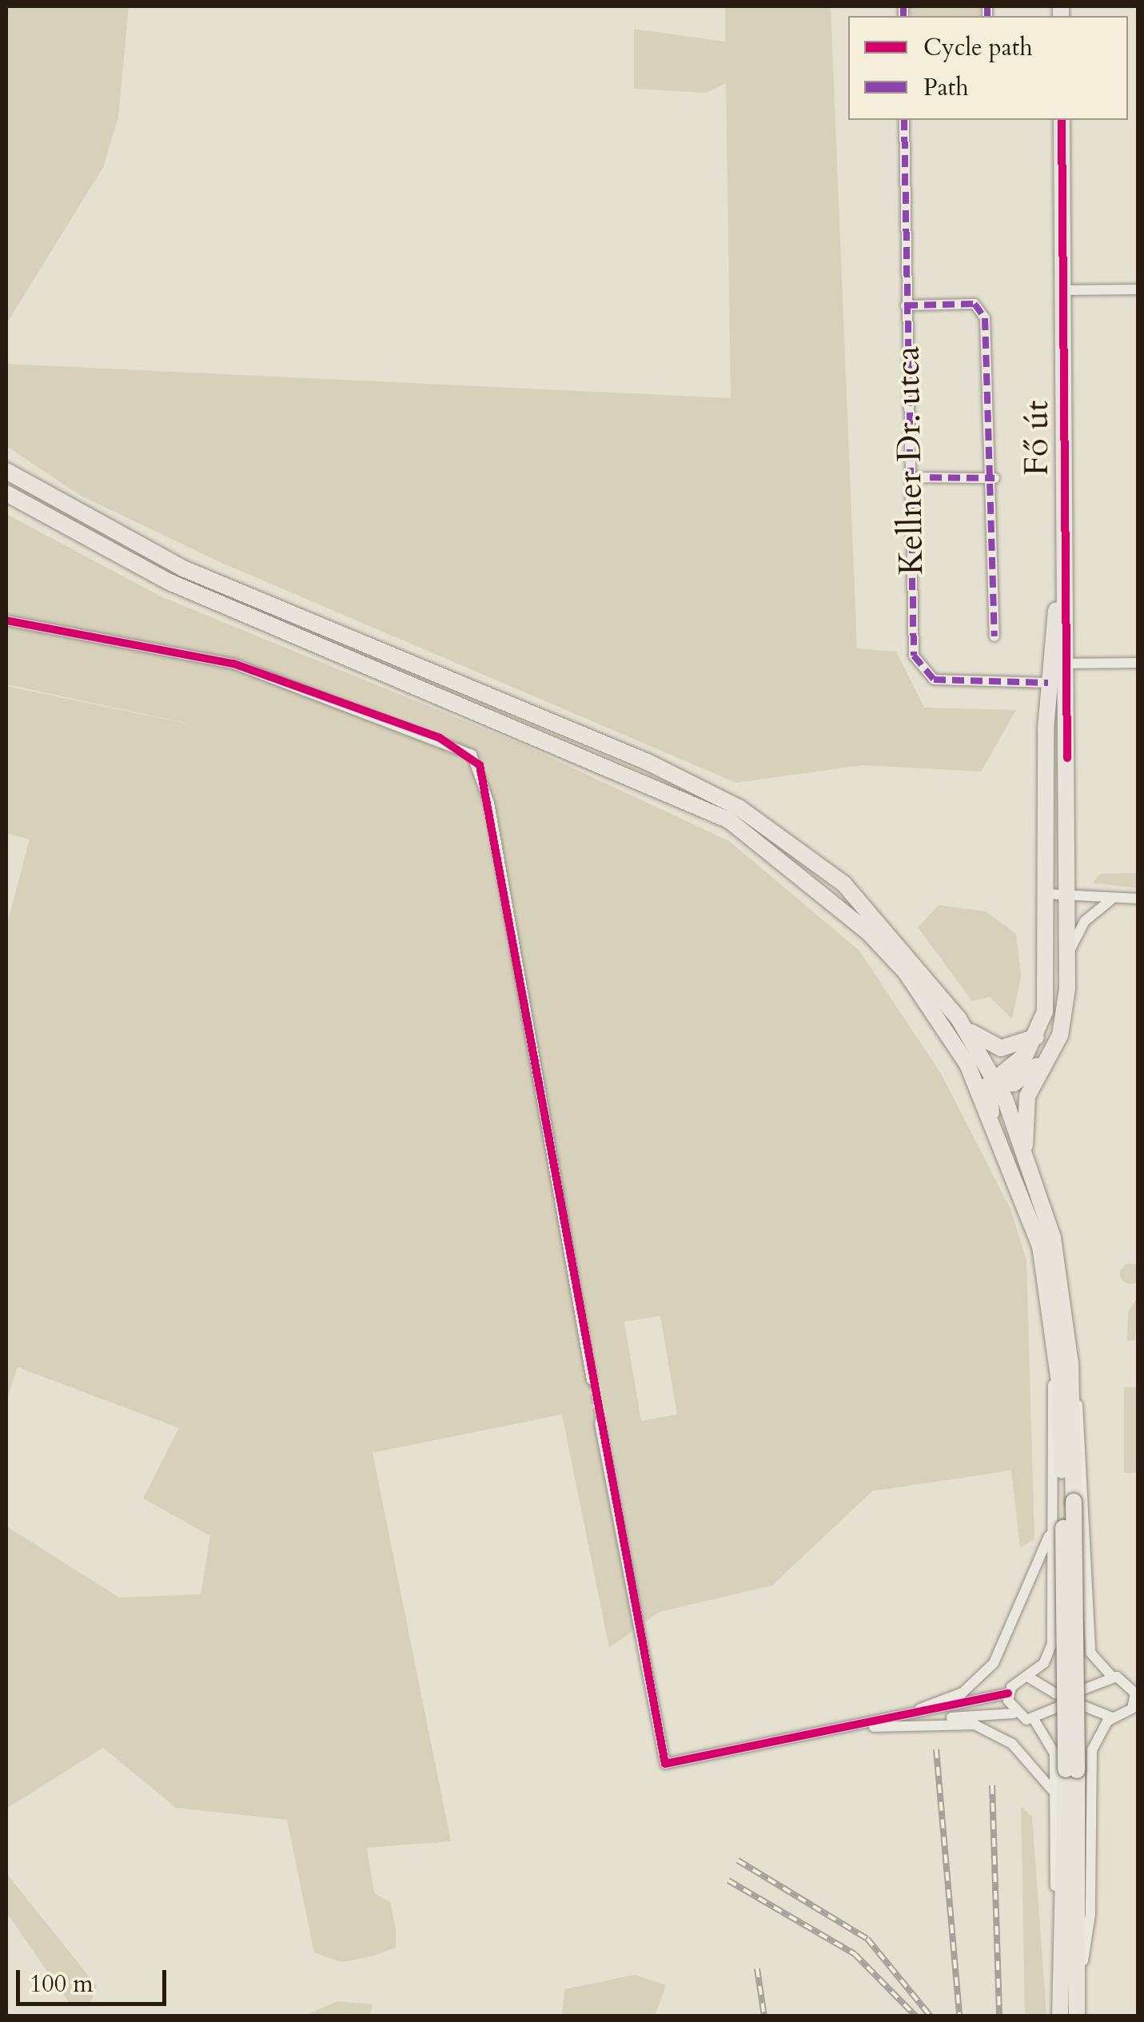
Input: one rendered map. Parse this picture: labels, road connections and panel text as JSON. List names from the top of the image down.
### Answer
{
  "streets": {
    "main road": ["Fő út"],
    "street": ["Kellner Dr. utca"]
  },
  "legend": ["Cycle path", "Path"],
  "scale_bar": "100 m"
}
